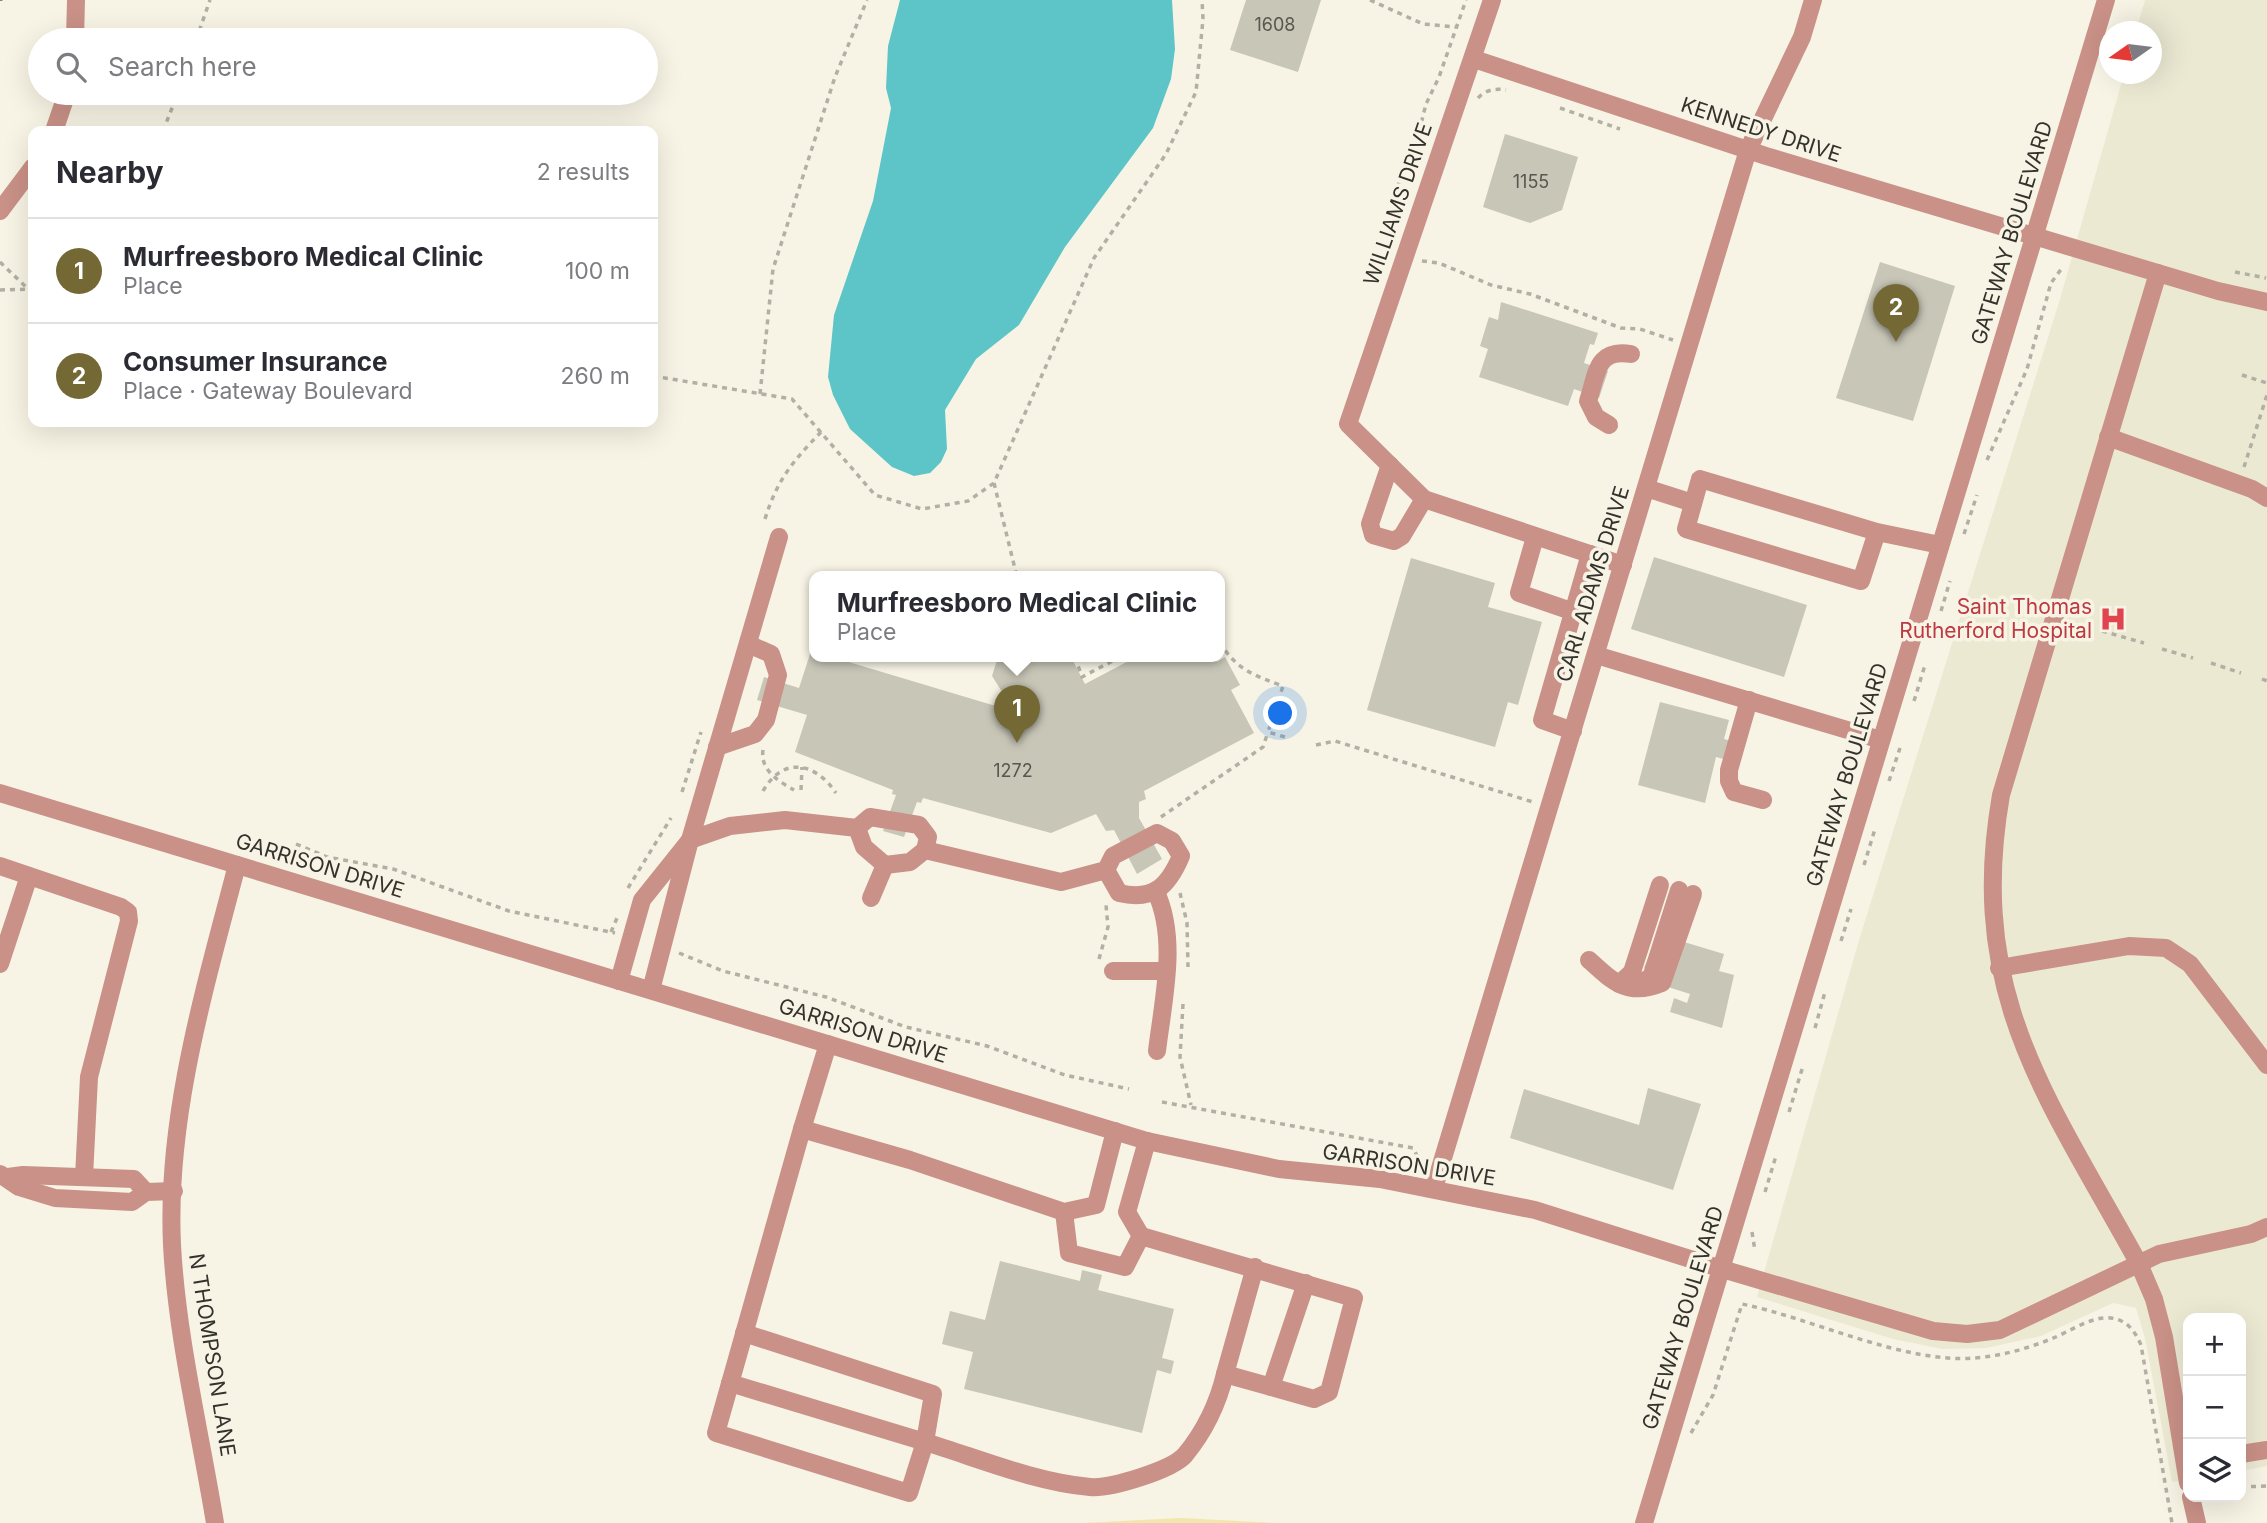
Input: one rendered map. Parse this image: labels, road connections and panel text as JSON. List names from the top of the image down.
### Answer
{
  "streets": {
    "street": [
      "KENNEDY DRIVE",
      "WILLIAMS DRIVE",
      "GATEWAY BOULEVARD",
      "CARL ADAMS DRIVE",
      "GARRISON DRIVE",
      "N THOMPSON LANE"
    ]
  },
  "crossings": [
    ["KENNEDY DRIVE", "WILLIAMS DRIVE"],
    ["KENNEDY DRIVE", "GATEWAY BOULEVARD"],
    ["KENNEDY DRIVE", "CARL ADAMS DRIVE"],
    ["GATEWAY BOULEVARD", "GARRISON DRIVE"],
    ["CARL ADAMS DRIVE", "GARRISON DRIVE"],
    ["GARRISON DRIVE", "N THOMPSON LANE"]
  ],
  "places": {
    "hospital": ["Saint Thomas Rutherford Hospital"]
  },
  "house_numbers": ["1608", "1155", "1272"],
  "north": "left",
  "page": {
    "search": "Search here",
    "heading": ["Nearby", "2 results"],
    "list": [
      {
        "mark": "1",
        "name": "Murfreesboro Medical Clinic",
        "note": "Place",
        "value": "100 m"
      },
      {
        "mark": "2",
        "name": "Consumer Insurance",
        "note": "Place · Gateway Boulevard",
        "value": "260 m"
      }
    ],
    "pins": ["2", "1"],
    "popup": ["Murfreesboro Medical Clinic", "Place"],
    "map_buttons": ["+", "−"]
  }
}
